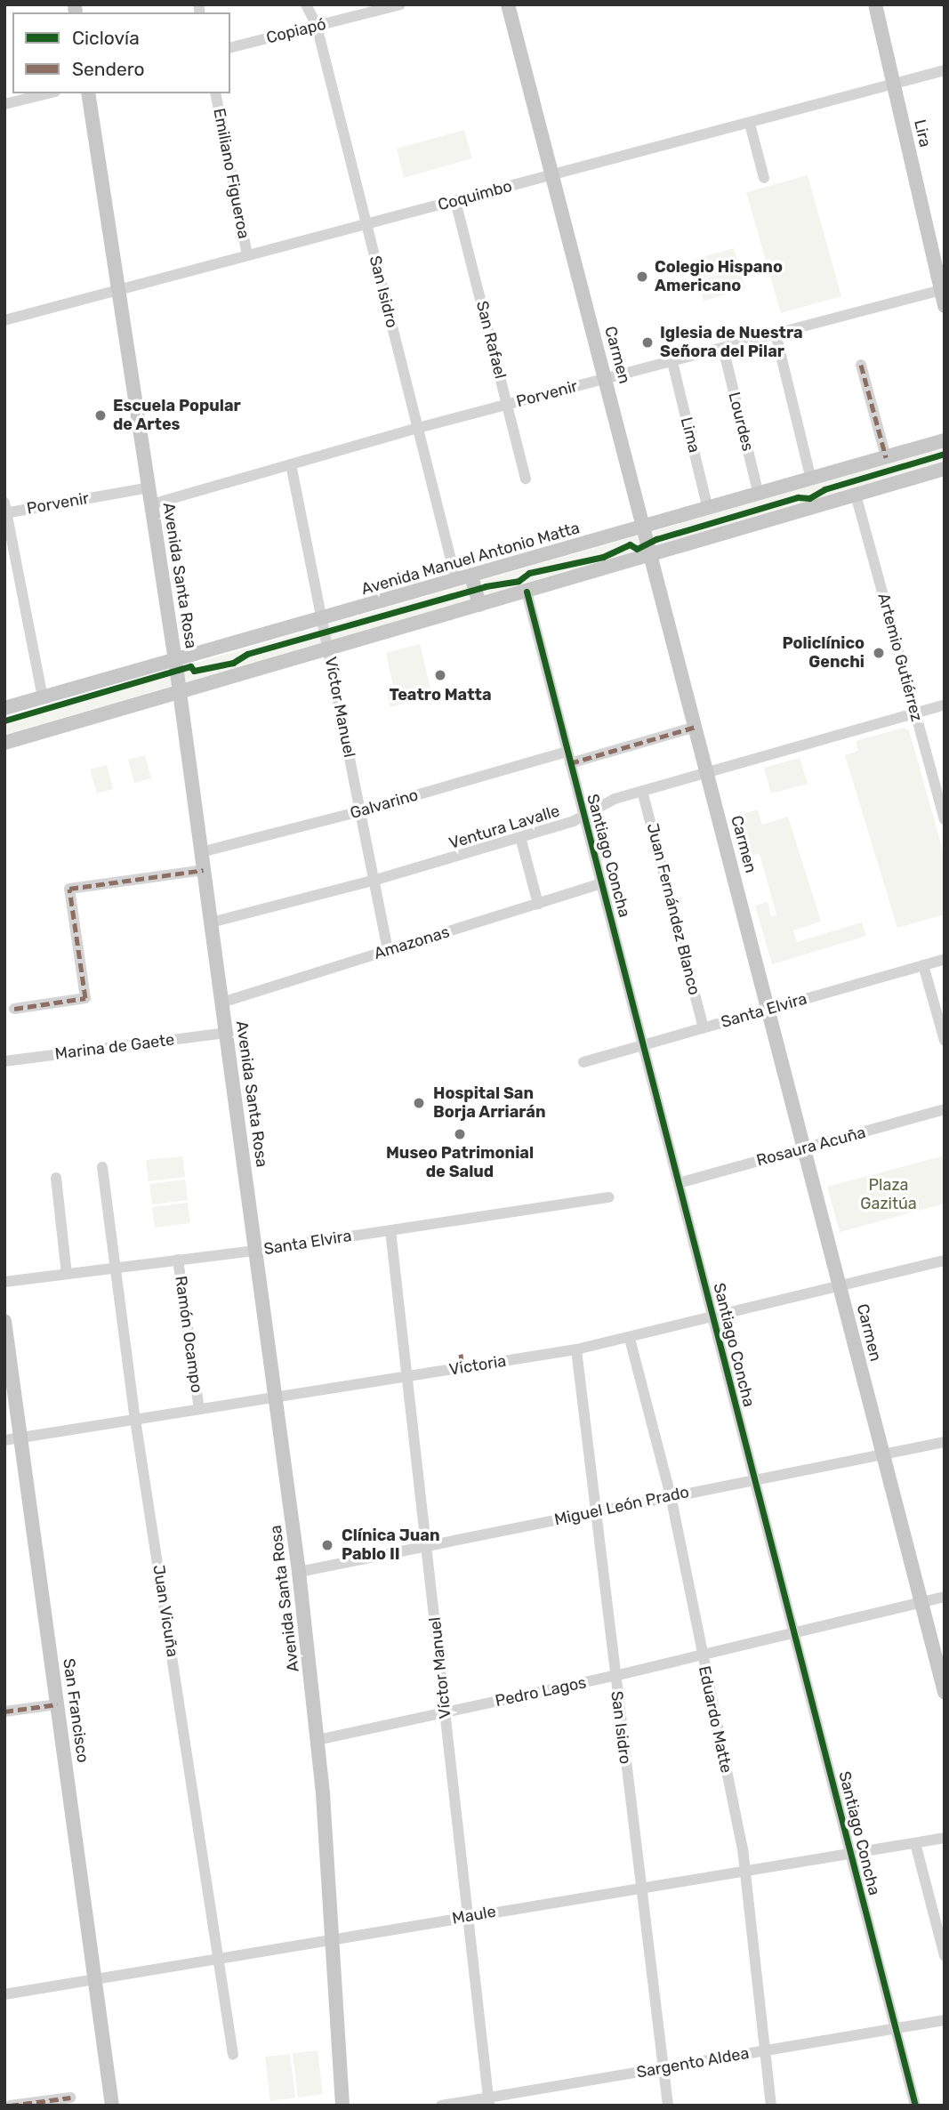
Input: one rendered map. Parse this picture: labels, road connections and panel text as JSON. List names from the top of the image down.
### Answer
{
  "streets": {
    "main road": [
      "Lira",
      "Carmen",
      "Avenida Manuel Antonio Matta",
      "Avenida Santa Rosa",
      "San Francisco"
    ],
    "street": [
      "Copiapó",
      "Emiliano Figueroa",
      "Coquimbo",
      "San Isidro",
      "San Rafael",
      "Porvenir",
      "Lourdes",
      "Lima",
      "Artemio Gutiérrez",
      "Víctor Manuel",
      "Galvarino",
      "Ventura Lavalle",
      "Santiago Concha",
      "Juan Fernández Blanco",
      "Amazonas",
      "Santa Elvira",
      "Marina de Gaete",
      "Rosaura Acuña",
      "Ramón Ocampo",
      "Victoria",
      "Miguel León Prado",
      "Juan Vicuña",
      "Pedro Lagos",
      "Eduardo Matte",
      "Maule",
      "Sargento Aldea"
    ]
  },
  "crossings": [
    ["Copiapó", "San Isidro"],
    ["Lira", "Coquimbo"],
    ["Lira", "Porvenir"],
    ["Emiliano Figueroa", "Coquimbo"],
    ["Coquimbo", "San Isidro"],
    ["Coquimbo", "San Rafael"],
    ["Coquimbo", "Carmen"],
    ["Coquimbo", "Avenida Santa Rosa"],
    ["San Isidro", "Porvenir"],
    ["San Isidro", "Avenida Manuel Antonio Matta"],
    ["San Isidro", "Victoria"],
    ["San Isidro", "Miguel León Prado"],
    ["San Isidro", "Pedro Lagos"],
    ["San Isidro", "Maule"],
    ["San Isidro", "Sargento Aldea"],
    ["San Rafael", "Porvenir"],
    ["Carmen", "Porvenir"],
    ["Carmen", "Avenida Manuel Antonio Matta"],
    ["Carmen", "Ventura Lavalle"],
    ["Carmen", "Santa Elvira"],
    ["Carmen", "Rosaura Acuña"],
    ["Carmen", "Victoria"],
    ["Carmen", "Miguel León Prado"],
    ["Carmen", "Pedro Lagos"],
    ["Porvenir", "Lourdes"],
    ["Porvenir", "Lima"],
    ["Porvenir", "Avenida Santa Rosa"],
    ["Porvenir", "Víctor Manuel"],
    ["Lourdes", "Avenida Manuel Antonio Matta"],
    ["Lima", "Avenida Manuel Antonio Matta"],
    ["Avenida Manuel Antonio Matta", "Avenida Santa Rosa"],
    ["Avenida Manuel Antonio Matta", "Víctor Manuel"],
    ["Avenida Santa Rosa", "Galvarino"],
    ["Avenida Santa Rosa", "Ventura Lavalle"],
    ["Avenida Santa Rosa", "Amazonas"],
    ["Avenida Santa Rosa", "Santa Elvira"],
    ["Avenida Santa Rosa", "Marina de Gaete"],
    ["Avenida Santa Rosa", "Victoria"],
    ["Avenida Santa Rosa", "Miguel León Prado"],
    ["Avenida Santa Rosa", "Pedro Lagos"],
    ["Avenida Santa Rosa", "Maule"],
    ["Artemio Gutiérrez", "Ventura Lavalle"],
    ["Víctor Manuel", "Galvarino"],
    ["Víctor Manuel", "Ventura Lavalle"],
    ["Víctor Manuel", "Amazonas"],
    ["Víctor Manuel", "Santa Elvira"],
    ["Víctor Manuel", "Victoria"],
    ["Víctor Manuel", "Miguel León Prado"],
    ["Víctor Manuel", "Pedro Lagos"],
    ["Víctor Manuel", "Maule"],
    ["Víctor Manuel", "Sargento Aldea"],
    ["Galvarino", "Santiago Concha"],
    ["Ventura Lavalle", "Santiago Concha"],
    ["Ventura Lavalle", "Juan Fernández Blanco"],
    ["Santiago Concha", "Amazonas"],
    ["Santiago Concha", "Santa Elvira"],
    ["Santiago Concha", "Rosaura Acuña"],
    ["Santiago Concha", "Victoria"],
    ["Santiago Concha", "Miguel León Prado"],
    ["Santiago Concha", "Pedro Lagos"],
    ["Santiago Concha", "Maule"],
    ["Santiago Concha", "Sargento Aldea"],
    ["Juan Fernández Blanco", "Santa Elvira"],
    ["Santa Elvira", "Ramón Ocampo"],
    ["Santa Elvira", "Juan Vicuña"],
    ["Ramón Ocampo", "Victoria"],
    ["Victoria", "Juan Vicuña"],
    ["Victoria", "San Francisco"],
    ["Victoria", "Eduardo Matte"],
    ["Miguel León Prado", "Eduardo Matte"],
    ["Juan Vicuña", "Maule"],
    ["Pedro Lagos", "Eduardo Matte"],
    ["San Francisco", "Maule"],
    ["Eduardo Matte", "Maule"],
    ["Eduardo Matte", "Sargento Aldea"]
  ],
  "parks": ["Plaza Gazitúa"],
  "places": [
    "Colegio Hispano Americano",
    "Iglesia de Nuestra Señora del Pilar",
    "Escuela Popular de Artes",
    "Policlínico Genchi",
    "Teatro Matta",
    "Hospital San Borja Arriarán",
    "Museo Patrimonial de Salud",
    "Clínica Juan Pablo II"
  ],
  "legend": ["Ciclovía", "Sendero"]
}
